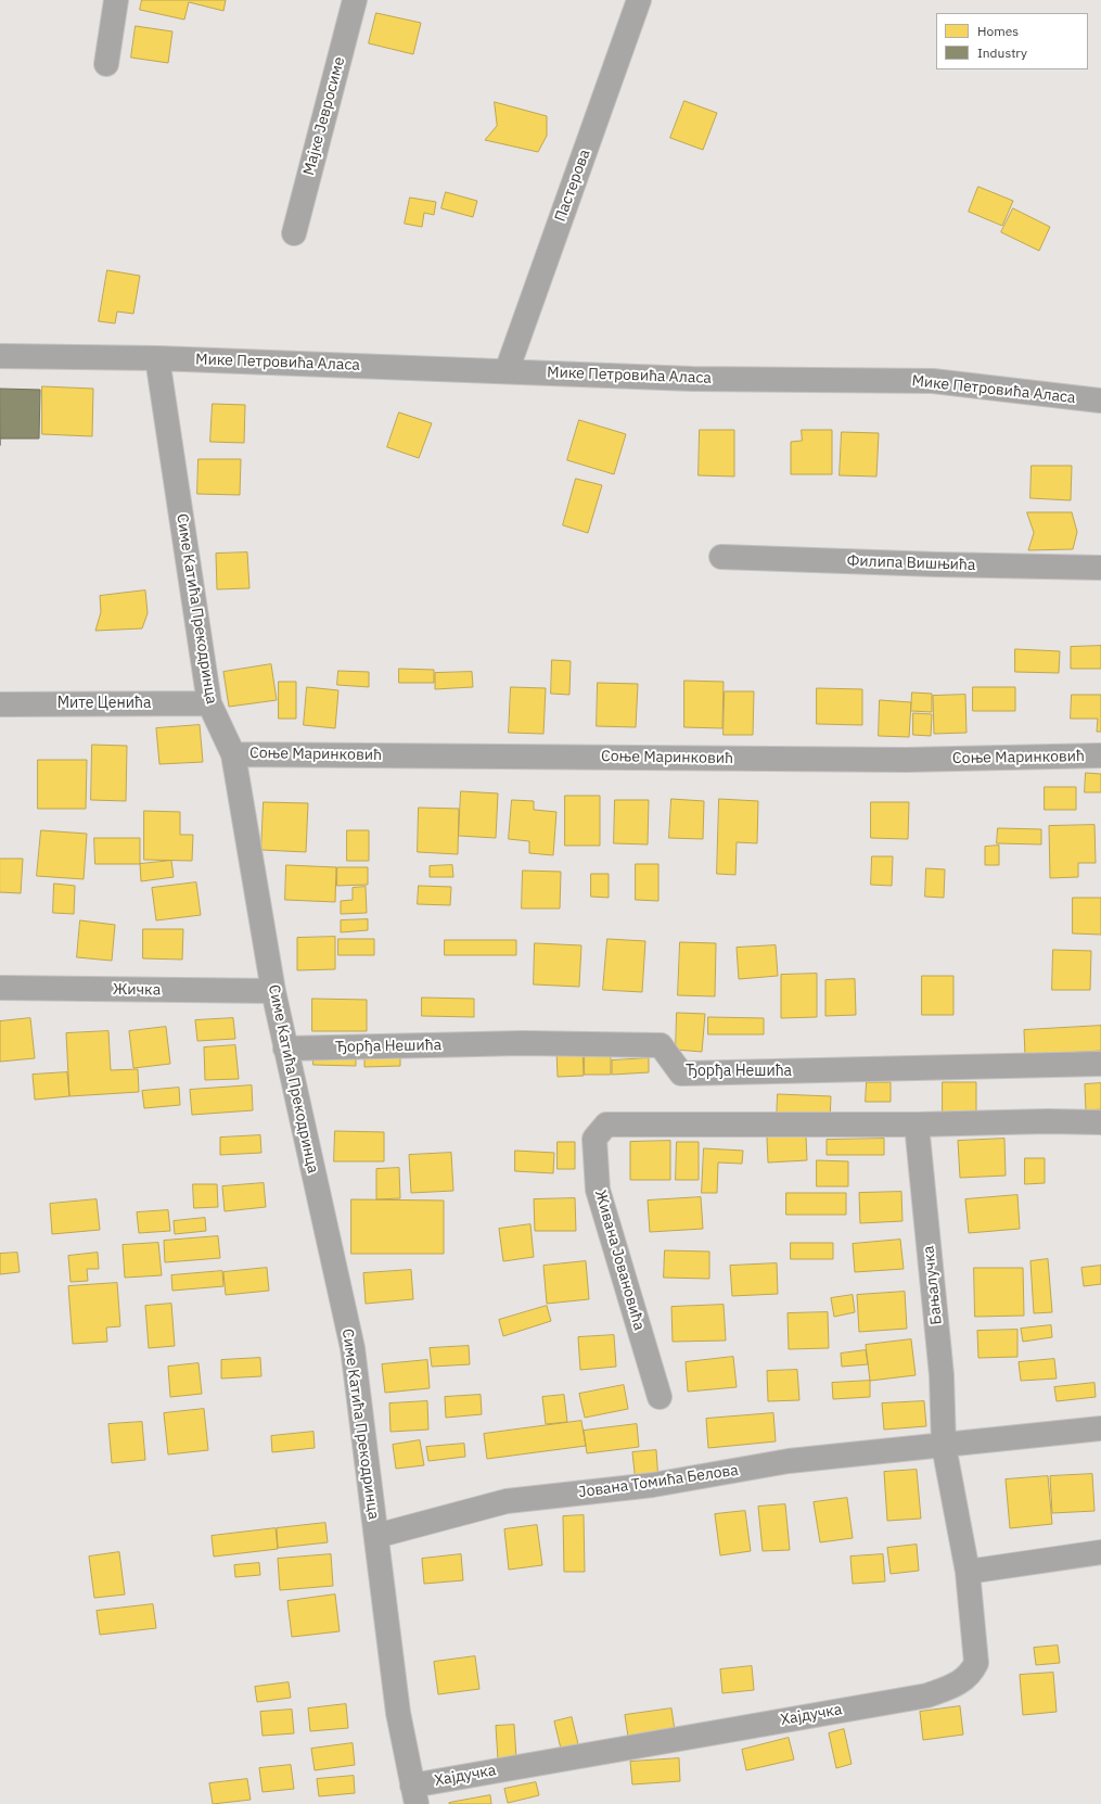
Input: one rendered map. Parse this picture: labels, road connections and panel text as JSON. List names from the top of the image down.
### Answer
{
  "streets": {
    "street": [
      "Мајке Јевросиме",
      "Пастерова",
      "Мике Петровића Аласа",
      "Филипа Вишњића",
      "Симе Катића Прекодринца",
      "Мите Ценића",
      "Соње Маринковић",
      "Жичка",
      "Ђорђа Нешића",
      "Живана Јовановића",
      "Бањалучка",
      "Јована Томића Белова",
      "Хајдучка"
    ]
  },
  "crossings": [
    ["Пастерова", "Мике Петровића Аласа"],
    ["Мике Петровића Аласа", "Симе Катића Прекодринца"],
    ["Симе Катића Прекодринца", "Мите Ценића"],
    ["Симе Катића Прекодринца", "Соње Маринковић"],
    ["Симе Катића Прекодринца", "Жичка"],
    ["Симе Катића Прекодринца", "Ђорђа Нешића"],
    ["Симе Катића Прекодринца", "Јована Томића Белова"],
    ["Симе Катића Прекодринца", "Хајдучка"],
    ["Живана Јовановића", "Бањалучка"],
    ["Бањалучка", "Јована Томића Белова"],
    ["Бањалучка", "Хајдучка"]
  ],
  "legend": ["Homes", "Industry"]
}
